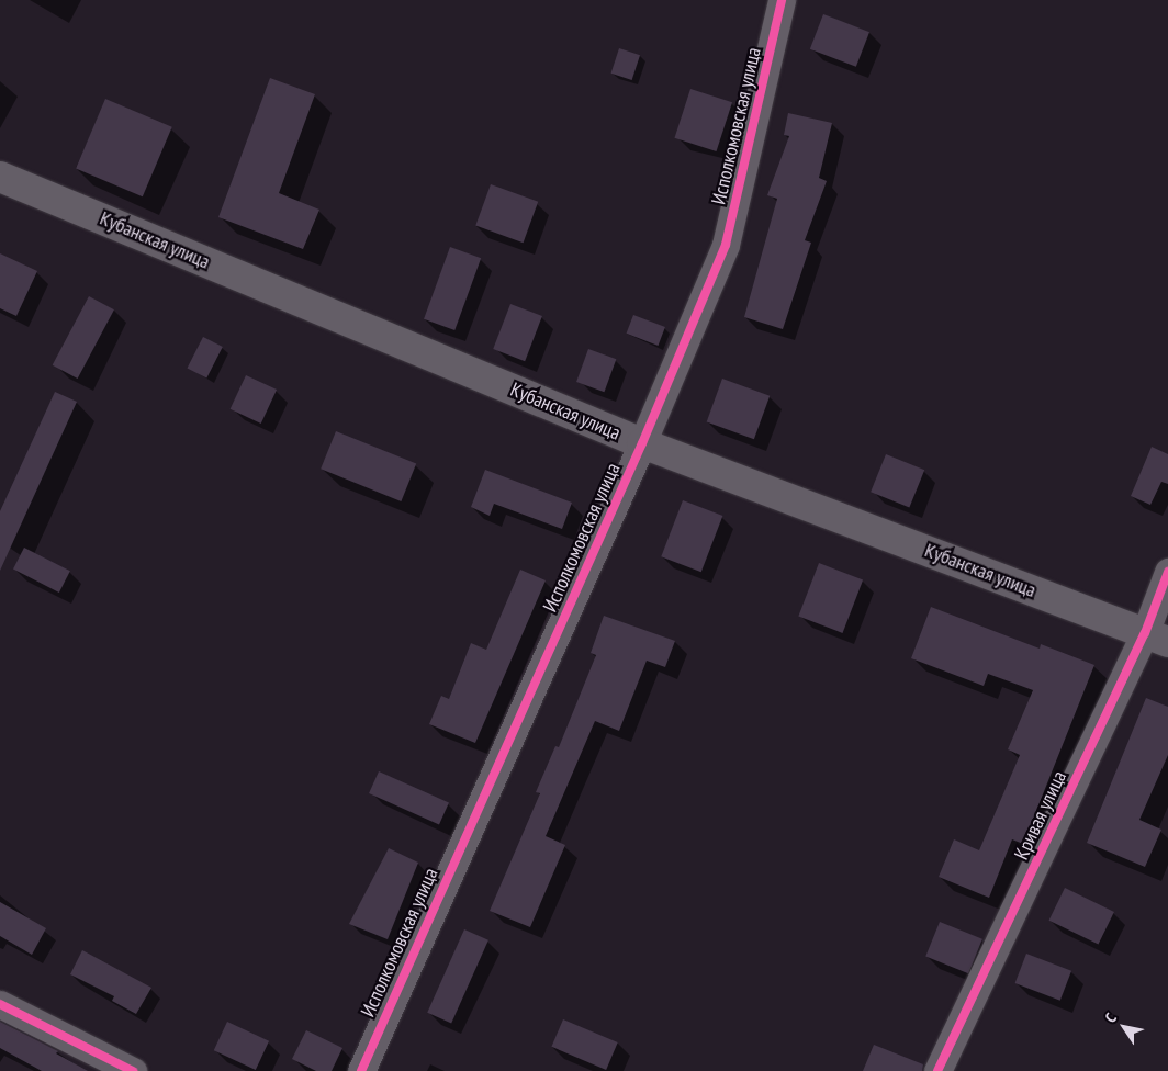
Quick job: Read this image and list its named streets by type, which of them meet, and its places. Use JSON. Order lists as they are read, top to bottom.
{
  "streets": {
    "main road": ["Кубанская улица"],
    "street": ["Исполкомовская улица", "Кривая улица"]
  },
  "crossings": [
    ["Исполкомовская улица", "Кубанская улица"],
    ["Кубанская улица", "Кривая улица"]
  ],
  "north": "top left"
}
